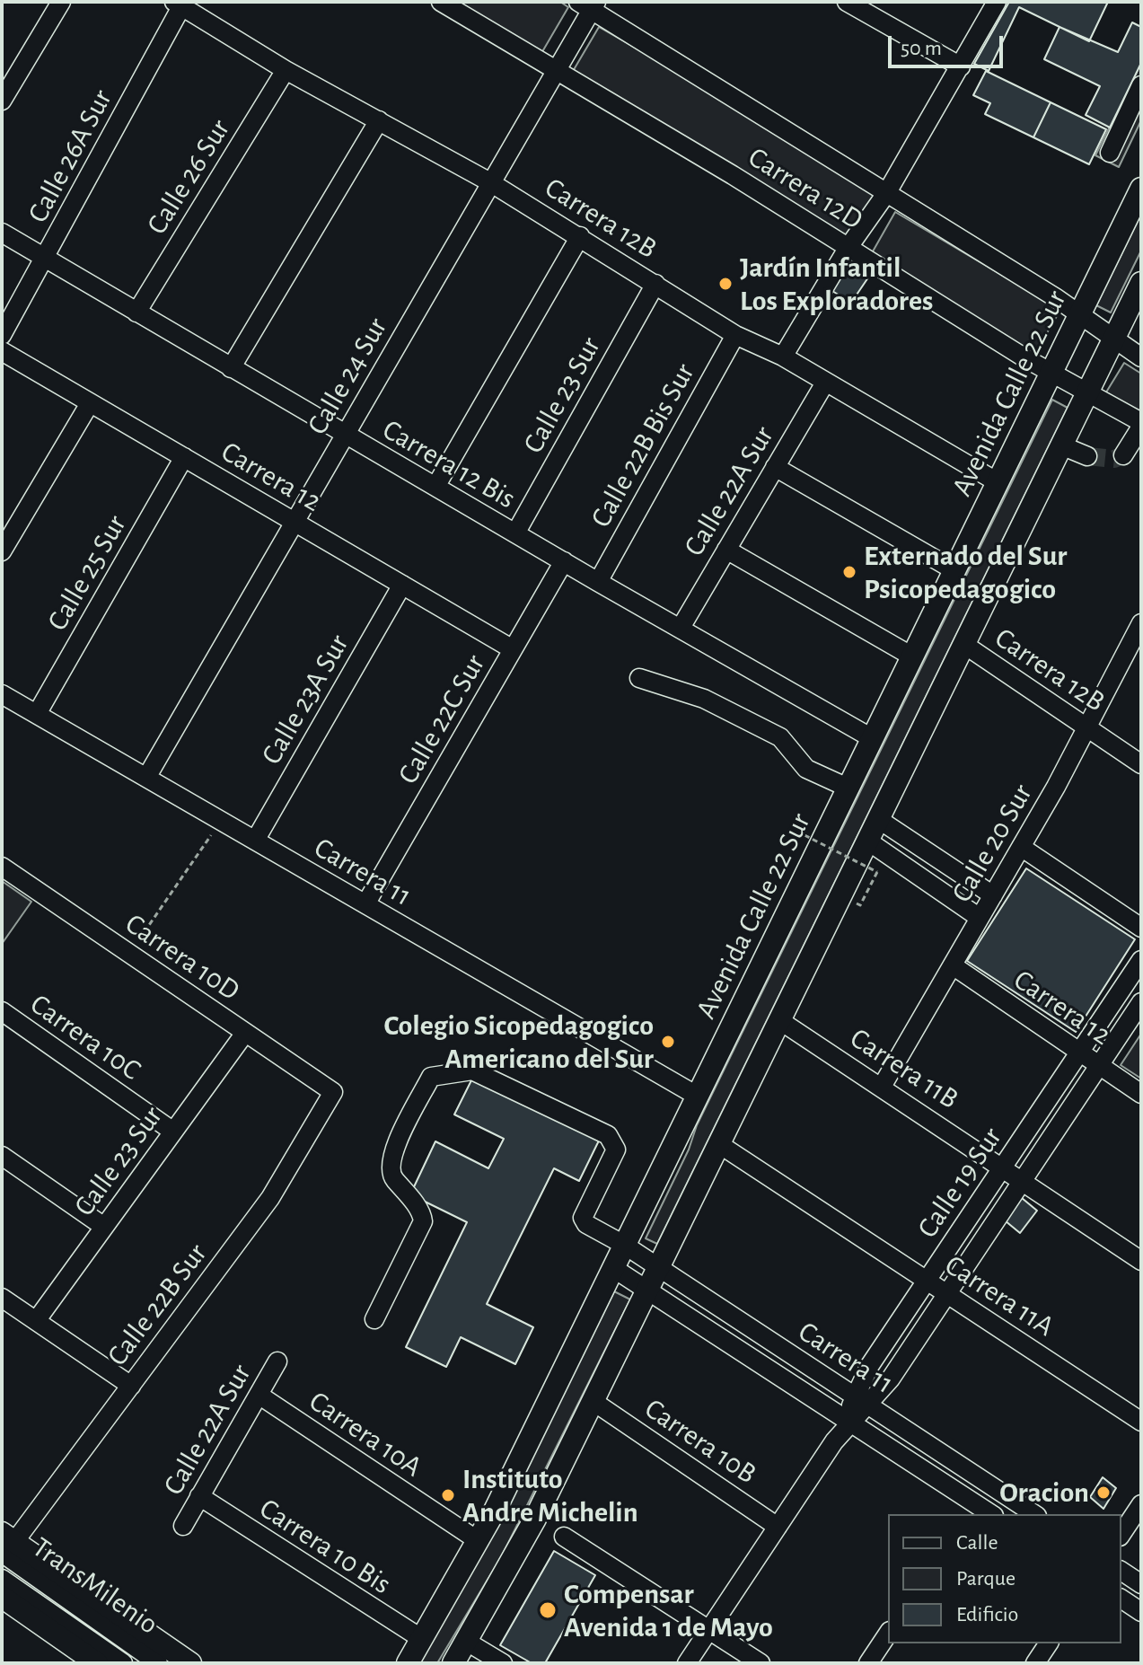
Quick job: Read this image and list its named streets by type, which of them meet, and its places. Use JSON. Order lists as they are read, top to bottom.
{
  "streets": {
    "main road": ["Avenida Calle 22 Sur"],
    "street": [
      "Calle 26A Sur",
      "Calle 26 Sur",
      "Carrera 12D",
      "Carrera 12B",
      "Calle 24 Sur",
      "Calle 23 Sur",
      "Calle 22B Bis Sur",
      "Carrera 12 Bis",
      "Carrera 12",
      "Calle 22A Sur",
      "Calle 25 Sur",
      "Calle 23A Sur",
      "Calle 22C Sur",
      "Calle 20 Sur",
      "Carrera 11",
      "Carrera 10D",
      "Carrera 10C",
      "Carrera 11B",
      "Calle 19 Sur",
      "Carrera 11A",
      "Calle 22B Sur",
      "Carrera 10A",
      "Carrera 10B",
      "Carrera 10 Bis",
      "TransMilenio"
    ]
  },
  "crossings": [
    ["Calle 26A Sur", "Carrera 12B"],
    ["Calle 26A Sur", "Carrera 12 Bis"],
    ["Calle 26 Sur", "Carrera 12B"],
    ["Calle 26 Sur", "Carrera 12 Bis"],
    ["Carrera 12D", "Calle 24 Sur"],
    ["Carrera 12D", "Avenida Calle 22 Sur"],
    ["Carrera 12B", "Calle 24 Sur"],
    ["Carrera 12B", "Avenida Calle 22 Sur"],
    ["Carrera 12B", "Calle 23 Sur"],
    ["Carrera 12B", "Calle 22B Bis Sur"],
    ["Carrera 12B", "Calle 22A Sur"],
    ["Carrera 12B", "Calle 20 Sur"],
    ["Calle 24 Sur", "Carrera 12 Bis"],
    ["Calle 24 Sur", "Carrera 12"],
    ["Calle 24 Sur", "Carrera 11"],
    ["Avenida Calle 22 Sur", "Carrera 12 Bis"],
    ["Avenida Calle 22 Sur", "Carrera 11"],
    ["Avenida Calle 22 Sur", "Carrera 10A"],
    ["Avenida Calle 22 Sur", "Carrera 10 Bis"],
    ["Calle 23 Sur", "Carrera 12 Bis"],
    ["Calle 23 Sur", "Carrera 10D"],
    ["Calle 23 Sur", "Carrera 10C"],
    ["Calle 22B Bis Sur", "Carrera 12 Bis"],
    ["Carrera 12 Bis", "Calle 22A Sur"],
    ["Carrera 12 Bis", "Calle 22C Sur"],
    ["Carrera 12", "Calle 25 Sur"],
    ["Carrera 12", "Calle 23A Sur"],
    ["Carrera 12", "Calle 22C Sur"],
    ["Carrera 12", "Calle 20 Sur"],
    ["Carrera 12", "Calle 19 Sur"],
    ["Calle 22A Sur", "Carrera 10A"],
    ["Calle 22A Sur", "Carrera 10 Bis"],
    ["Calle 25 Sur", "Carrera 11"],
    ["Calle 23A Sur", "Carrera 11"],
    ["Calle 22C Sur", "Carrera 11"],
    ["Calle 20 Sur", "Carrera 11B"],
    ["Carrera 11", "Calle 19 Sur"],
    ["Carrera 10D", "Calle 22B Sur"],
    ["Carrera 11B", "Calle 19 Sur"],
    ["Calle 19 Sur", "Carrera 11A"],
    ["Calle 19 Sur", "Carrera 10B"],
    ["Calle 22B Sur", "TransMilenio"]
  ],
  "places": [
    "Jardín Infantil Los Exploradores",
    "Externado del Sur Psicopedagogico",
    "Colegio Sicopedagogico Americano del Sur",
    "Oracion",
    "Instituto Andre Michelin",
    "Compensar Avenida 1 de Mayo"
  ],
  "legend": ["Calle", "Parque", "Edificio"],
  "scale_bar": "50 m"
}
